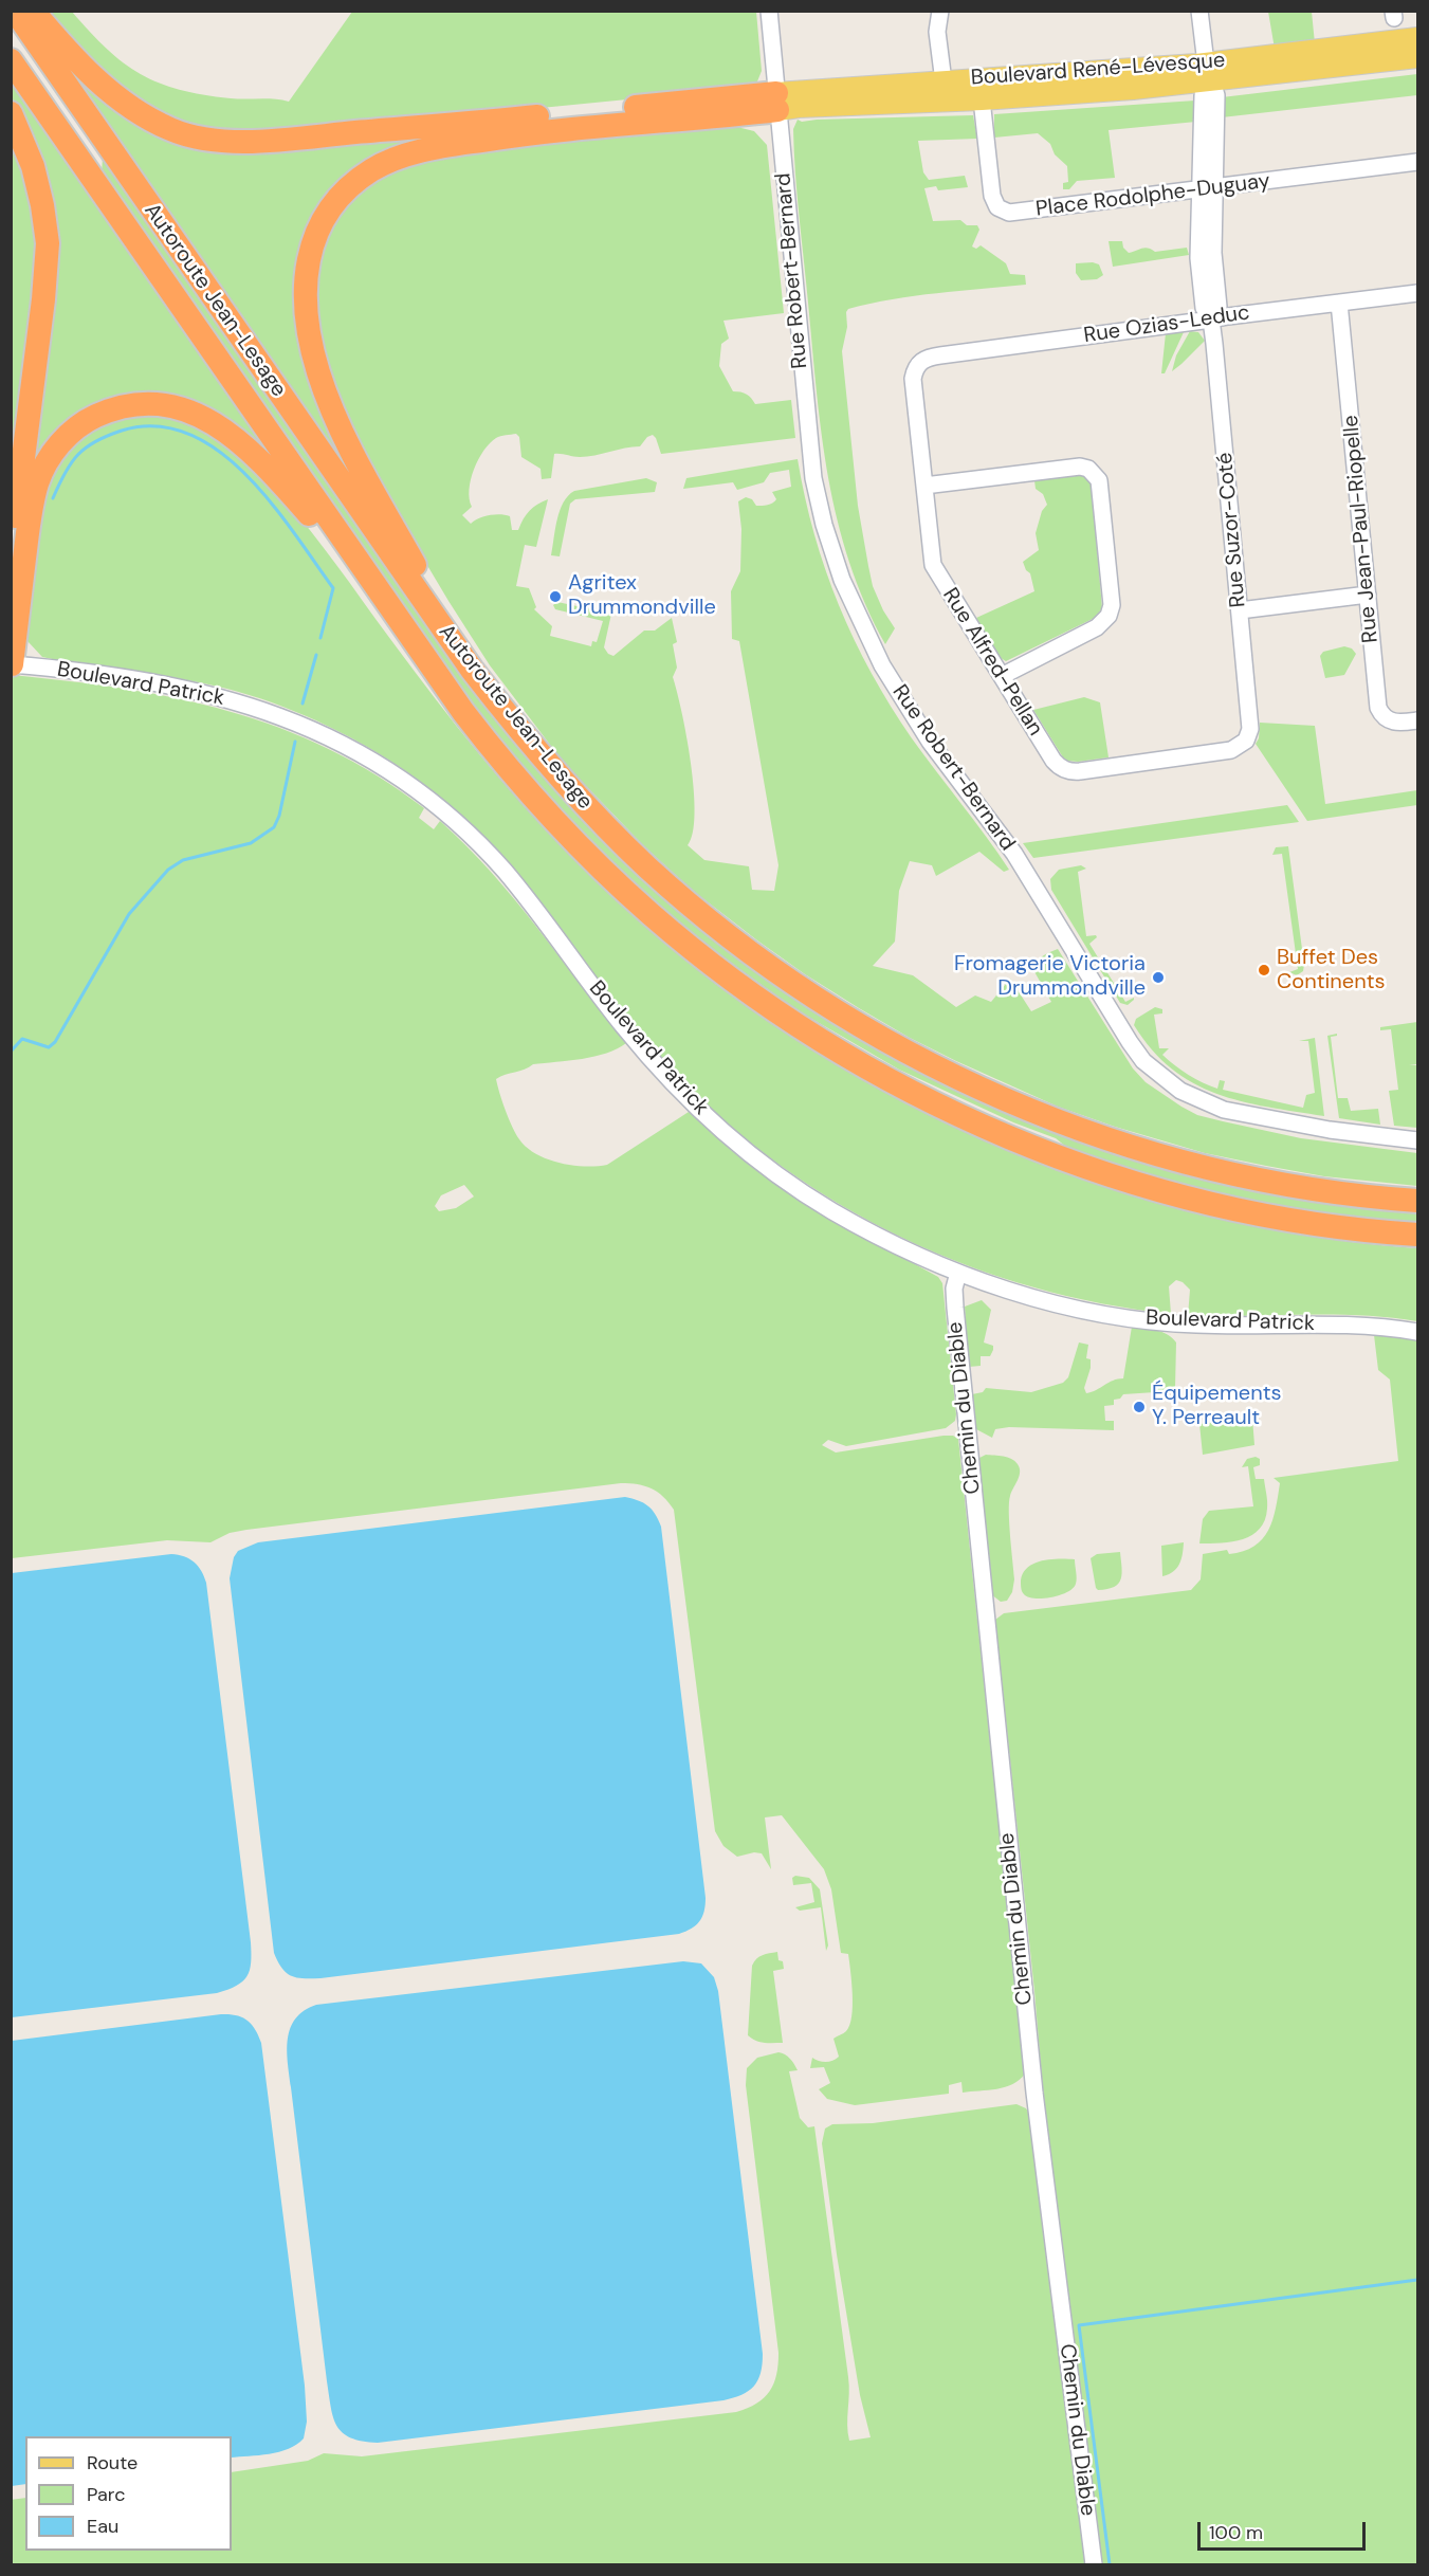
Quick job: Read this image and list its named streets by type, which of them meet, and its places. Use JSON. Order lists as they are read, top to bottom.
{
  "streets": {
    "highway": ["Autoroute Jean-Lesage"],
    "main road": ["Boulevard René-Lévesque"],
    "street": [
      "Place Rodolphe-Duguay",
      "Rue Robert-Bernard",
      "Rue Ozias-Leduc",
      "Rue Jean-Paul-Riopelle",
      "Rue Suzor-Coté",
      "Rue Alfred-Pellan",
      "Boulevard Patrick",
      "Chemin du Diable"
    ]
  },
  "crossings": [
    ["Boulevard René-Lévesque", "Place Rodolphe-Duguay"],
    ["Boulevard René-Lévesque", "Rue Robert-Bernard"],
    ["Boulevard René-Lévesque", "Rue Suzor-Coté"],
    ["Place Rodolphe-Duguay", "Rue Suzor-Coté"],
    ["Rue Ozias-Leduc", "Rue Jean-Paul-Riopelle"],
    ["Rue Ozias-Leduc", "Rue Suzor-Coté"],
    ["Rue Ozias-Leduc", "Rue Alfred-Pellan"],
    ["Rue Suzor-Coté", "Rue Alfred-Pellan"],
    ["Boulevard Patrick", "Chemin du Diable"]
  ],
  "places": [
    "Agritex Drummondville",
    "Buffet Des Continents",
    "Fromagerie Victoria Drummondville",
    "Équipements Y. Perreault"
  ],
  "legend": ["Route", "Parc", "Eau"],
  "scale_bar": "100 m"
}
